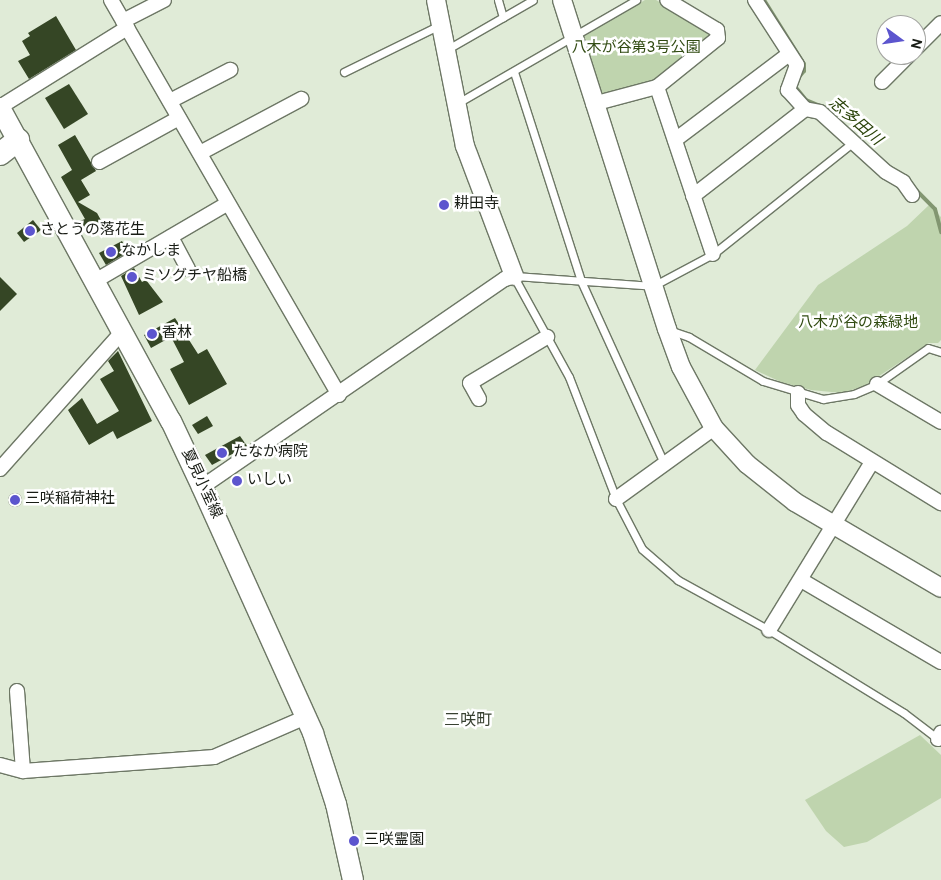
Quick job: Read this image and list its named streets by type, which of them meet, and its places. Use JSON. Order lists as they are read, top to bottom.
{
  "streets": {
    "main road": ["夏見小室線"]
  },
  "districts": ["三咲町"],
  "water": ["志多田川"],
  "parks": ["八木が谷第3号公園", "八木が谷の森緑地"],
  "places": [
    "耕田寺",
    "さとうの落花生",
    "なかしま",
    "ミソグチヤ船橋",
    "香林",
    "たなか病院",
    "いしい",
    "三咲稲荷神社",
    "三咲霊園"
  ],
  "north": "right"
}
